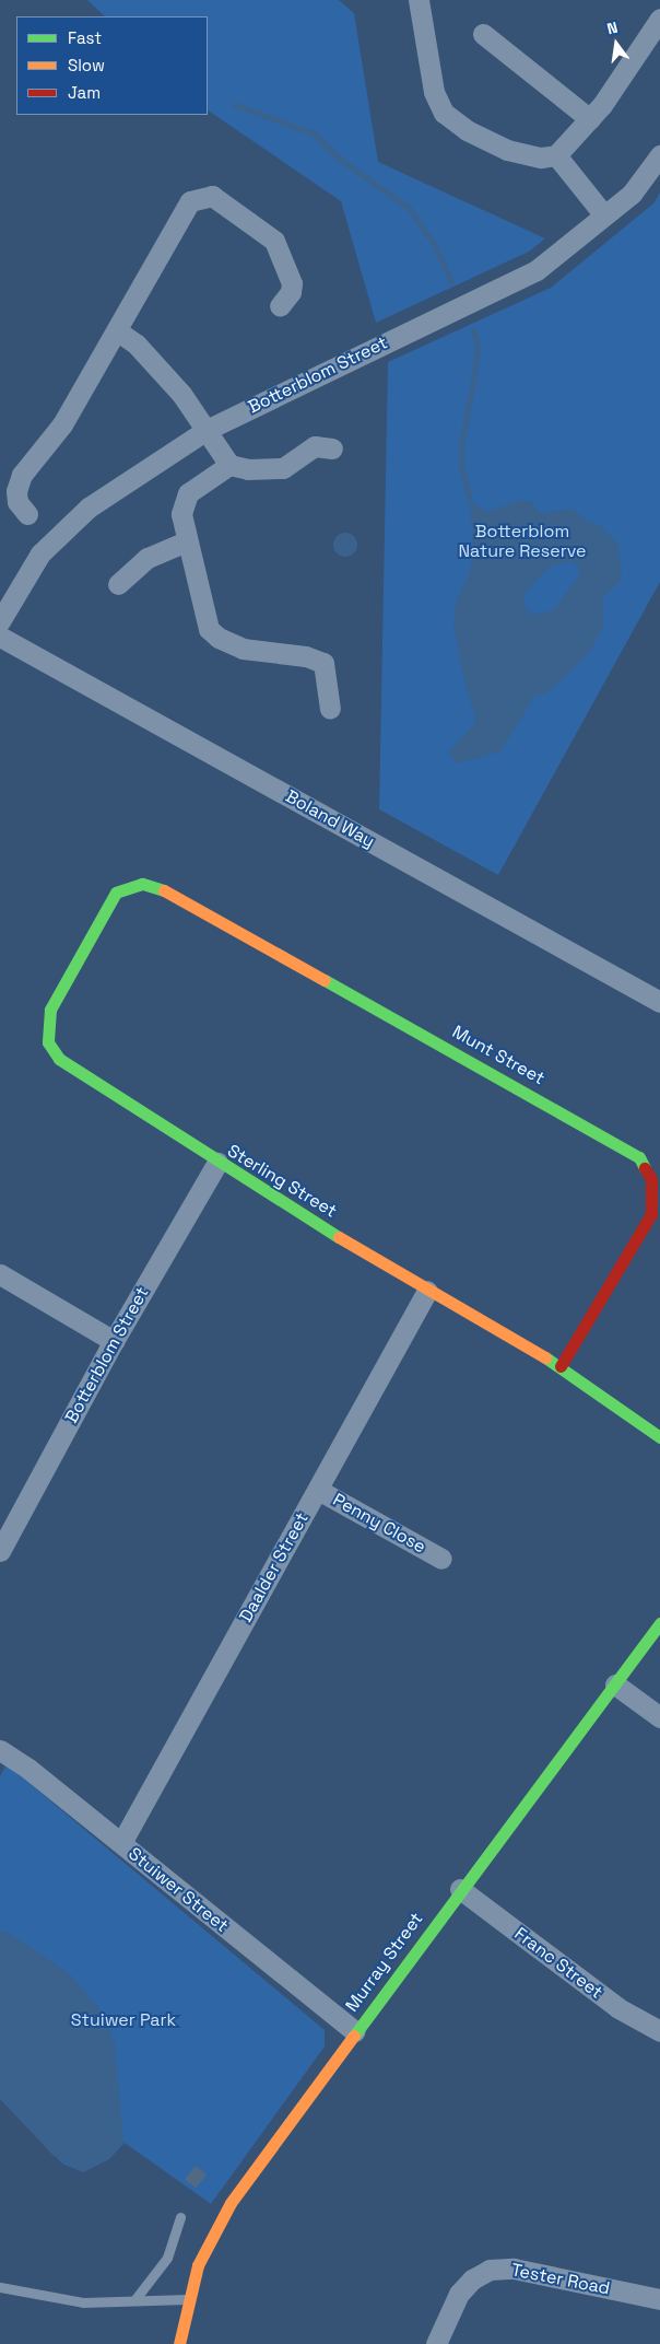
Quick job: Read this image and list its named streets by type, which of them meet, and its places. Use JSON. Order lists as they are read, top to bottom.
{
  "streets": {
    "street": [
      "Botterblom Street",
      "Boland Way",
      "Munt Street",
      "Sterling Street",
      "Penny Close",
      "Daalder Street",
      "Stuiwer Street",
      "Murray Street",
      "Franc Street",
      "Tester Road"
    ]
  },
  "crossings": [
    ["Botterblom Street", "Sterling Street"],
    ["Munt Street", "Sterling Street"],
    ["Sterling Street", "Daalder Street"],
    ["Penny Close", "Daalder Street"],
    ["Daalder Street", "Stuiwer Street"],
    ["Stuiwer Street", "Murray Street"],
    ["Murray Street", "Franc Street"]
  ],
  "parks": ["Botterblom Nature Reserve", "Stuiwer Park"],
  "legend": ["Fast", "Slow", "Jam"],
  "north": "top"
}
